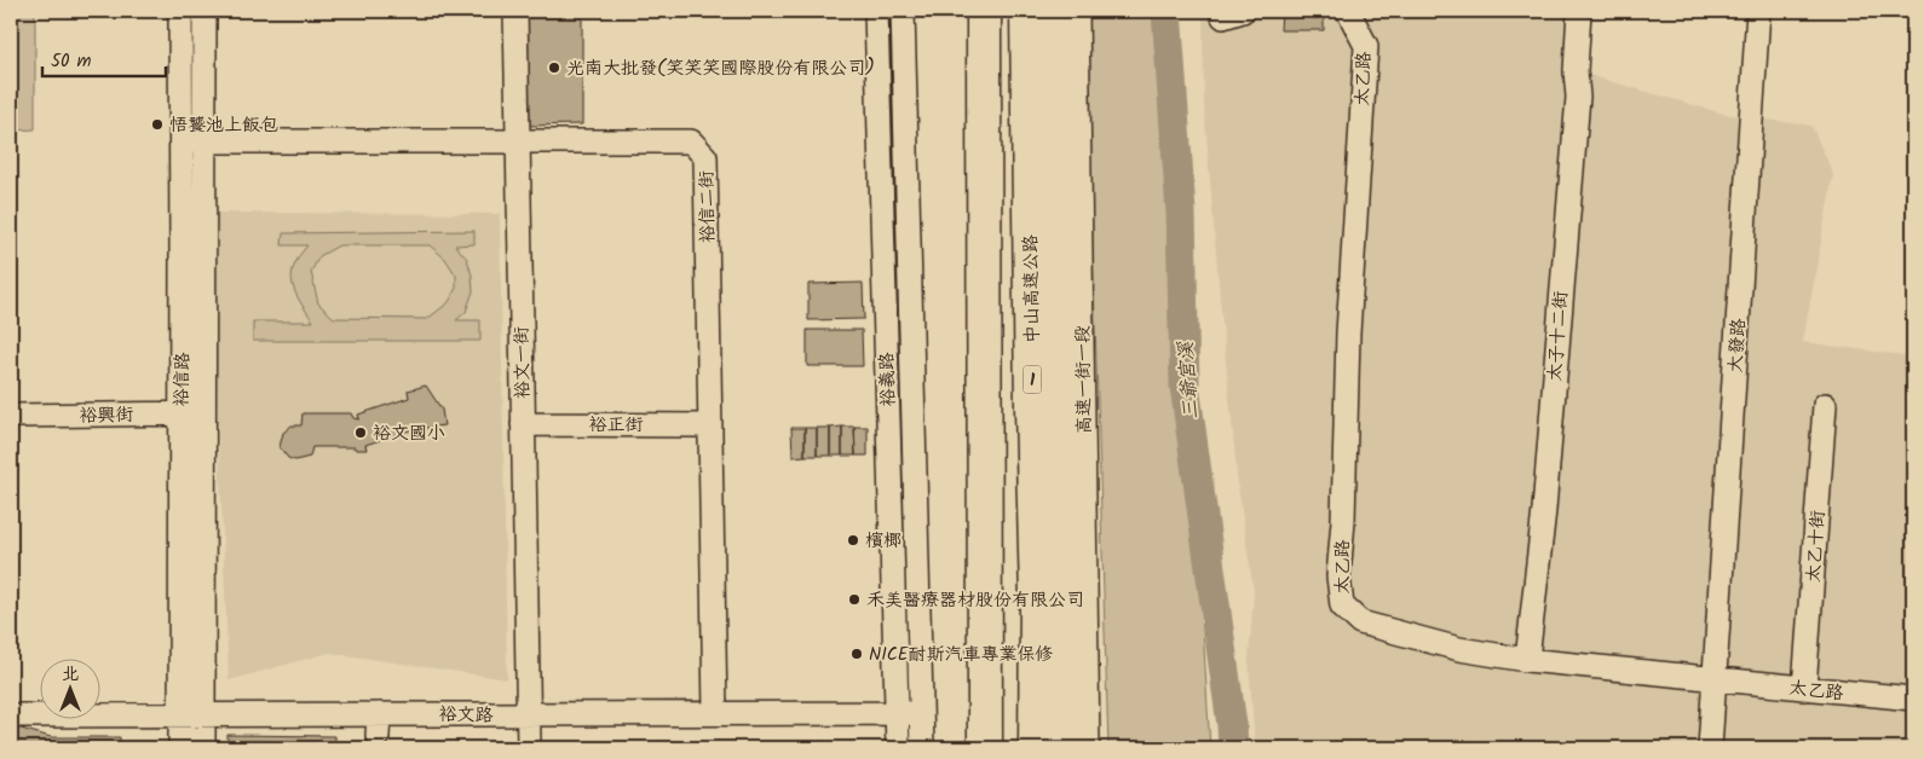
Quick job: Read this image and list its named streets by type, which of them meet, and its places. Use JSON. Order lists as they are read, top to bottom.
{
  "streets": {
    "highway": ["中山高速公路", "1"],
    "street": [
      "太乙路",
      "裕信二街",
      "太子十二街",
      "大發路",
      "裕文一街",
      "裕信路",
      "裕義路",
      "高速一街一段",
      "裕興街",
      "裕正街",
      "太乙十街",
      "裕文路"
    ]
  },
  "crossings": [
    ["太乙路", "太子十二街"],
    ["太乙路", "大發路"],
    ["太乙路", "太乙十街"],
    ["裕信二街", "裕文一街"],
    ["裕信二街", "裕信路"],
    ["裕信二街", "裕正街"],
    ["裕信二街", "裕文路"],
    ["裕文一街", "裕正街"],
    ["裕文一街", "裕文路"],
    ["裕信路", "裕興街"],
    ["裕信路", "裕文路"],
    ["裕義路", "裕文路"]
  ],
  "water": ["三爺宮溪"],
  "places": [
    "光南大批發(笑笑笑國際股份有限公司)",
    "悟饕池上飯包",
    "裕文國小",
    "檳榔",
    "禾美醫療器材股份有限公司",
    "NICE耐斯汽車專業保修"
  ],
  "scale_bar": "50 m",
  "north": "top"
}
